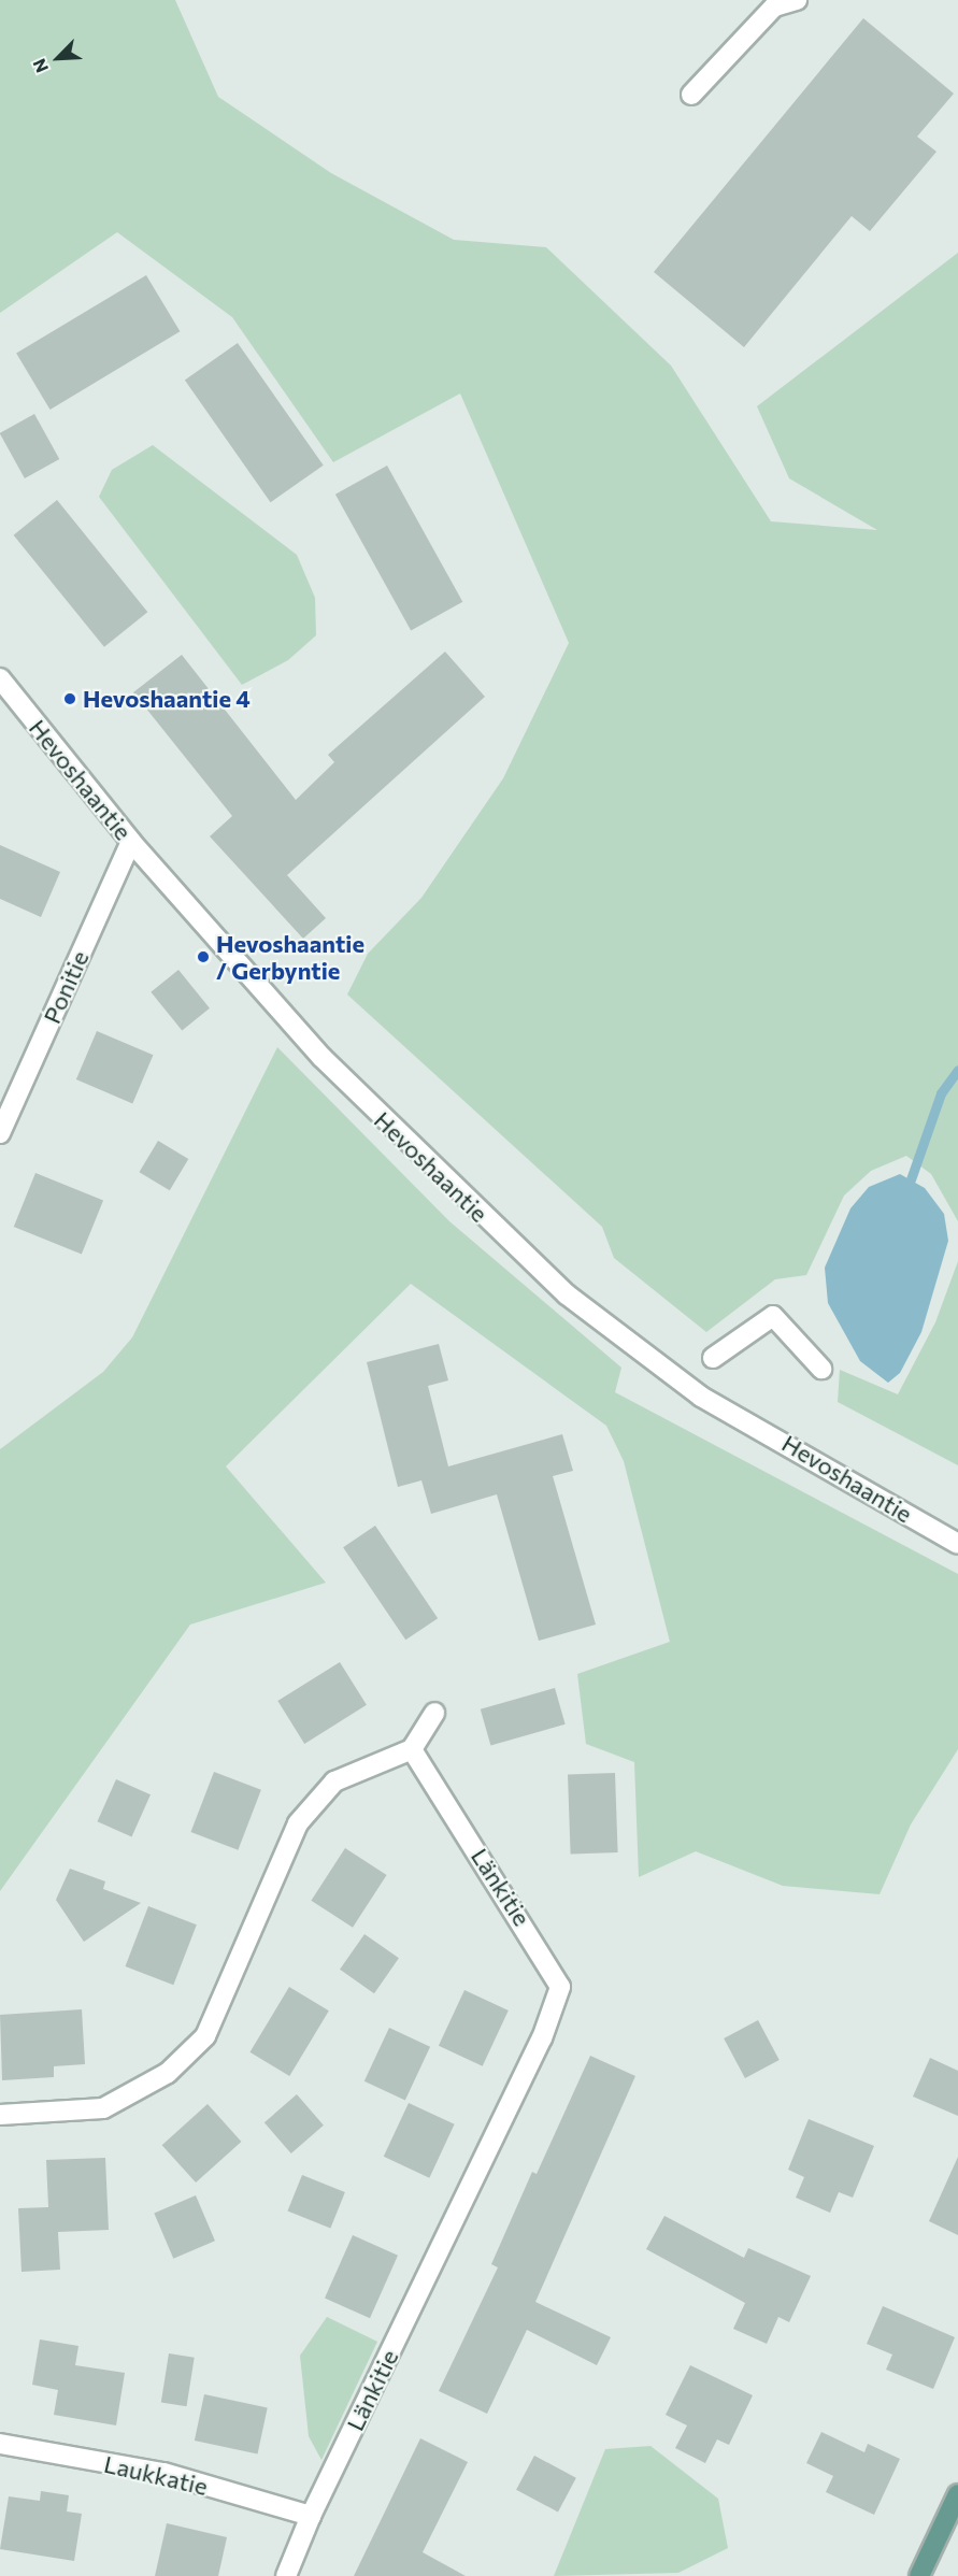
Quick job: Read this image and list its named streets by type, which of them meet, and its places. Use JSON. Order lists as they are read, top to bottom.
{
  "streets": {
    "street": [
      "Hevoshaantie",
      "Ponitie",
      "Länkitie",
      "Laukkatie"
    ]
  },
  "crossings": [
    ["Hevoshaantie", "Ponitie"],
    ["Länkitie", "Laukkatie"]
  ],
  "places": ["Hevoshaantie 4", "Hevoshaantie / Gerbyntie"],
  "north": "bottom left"
}
